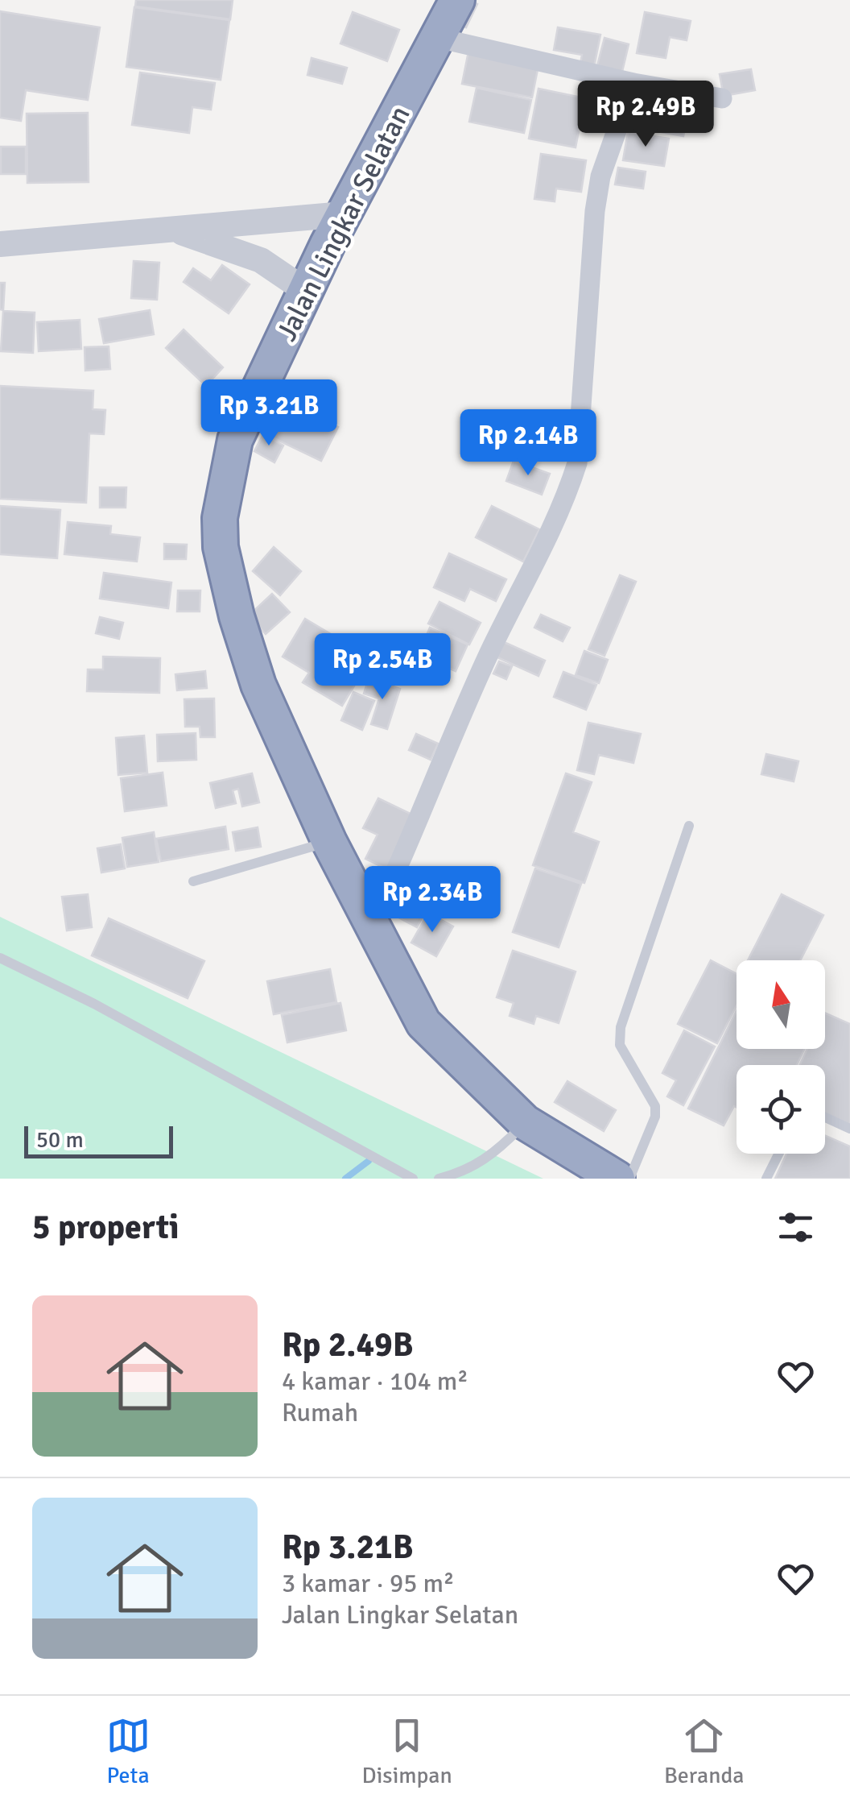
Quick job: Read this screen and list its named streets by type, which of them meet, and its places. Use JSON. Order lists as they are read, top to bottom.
{
  "streets": {
    "highway": ["Jalan Lingkar Selatan"]
  },
  "scale_bar": "50 m",
  "north": "top",
  "page": {
    "price": [
      "Rp 2.49B",
      "Rp 3.21B",
      "Rp 2.14B",
      "Rp 2.54B",
      "Rp 2.34B"
    ],
    "scale": "50 m",
    "heading": "5 properti",
    "list": [
      {
        "name": "Rp 2.49B",
        "note": "4 kamar · 104 m² · Rumah"
      },
      {
        "name": "Rp 3.21B",
        "note": "3 kamar · 95 m² · Jalan Lingkar Selatan"
      }
    ],
    "tabs": ["Peta", "Disimpan", "Beranda"]
  }
}
